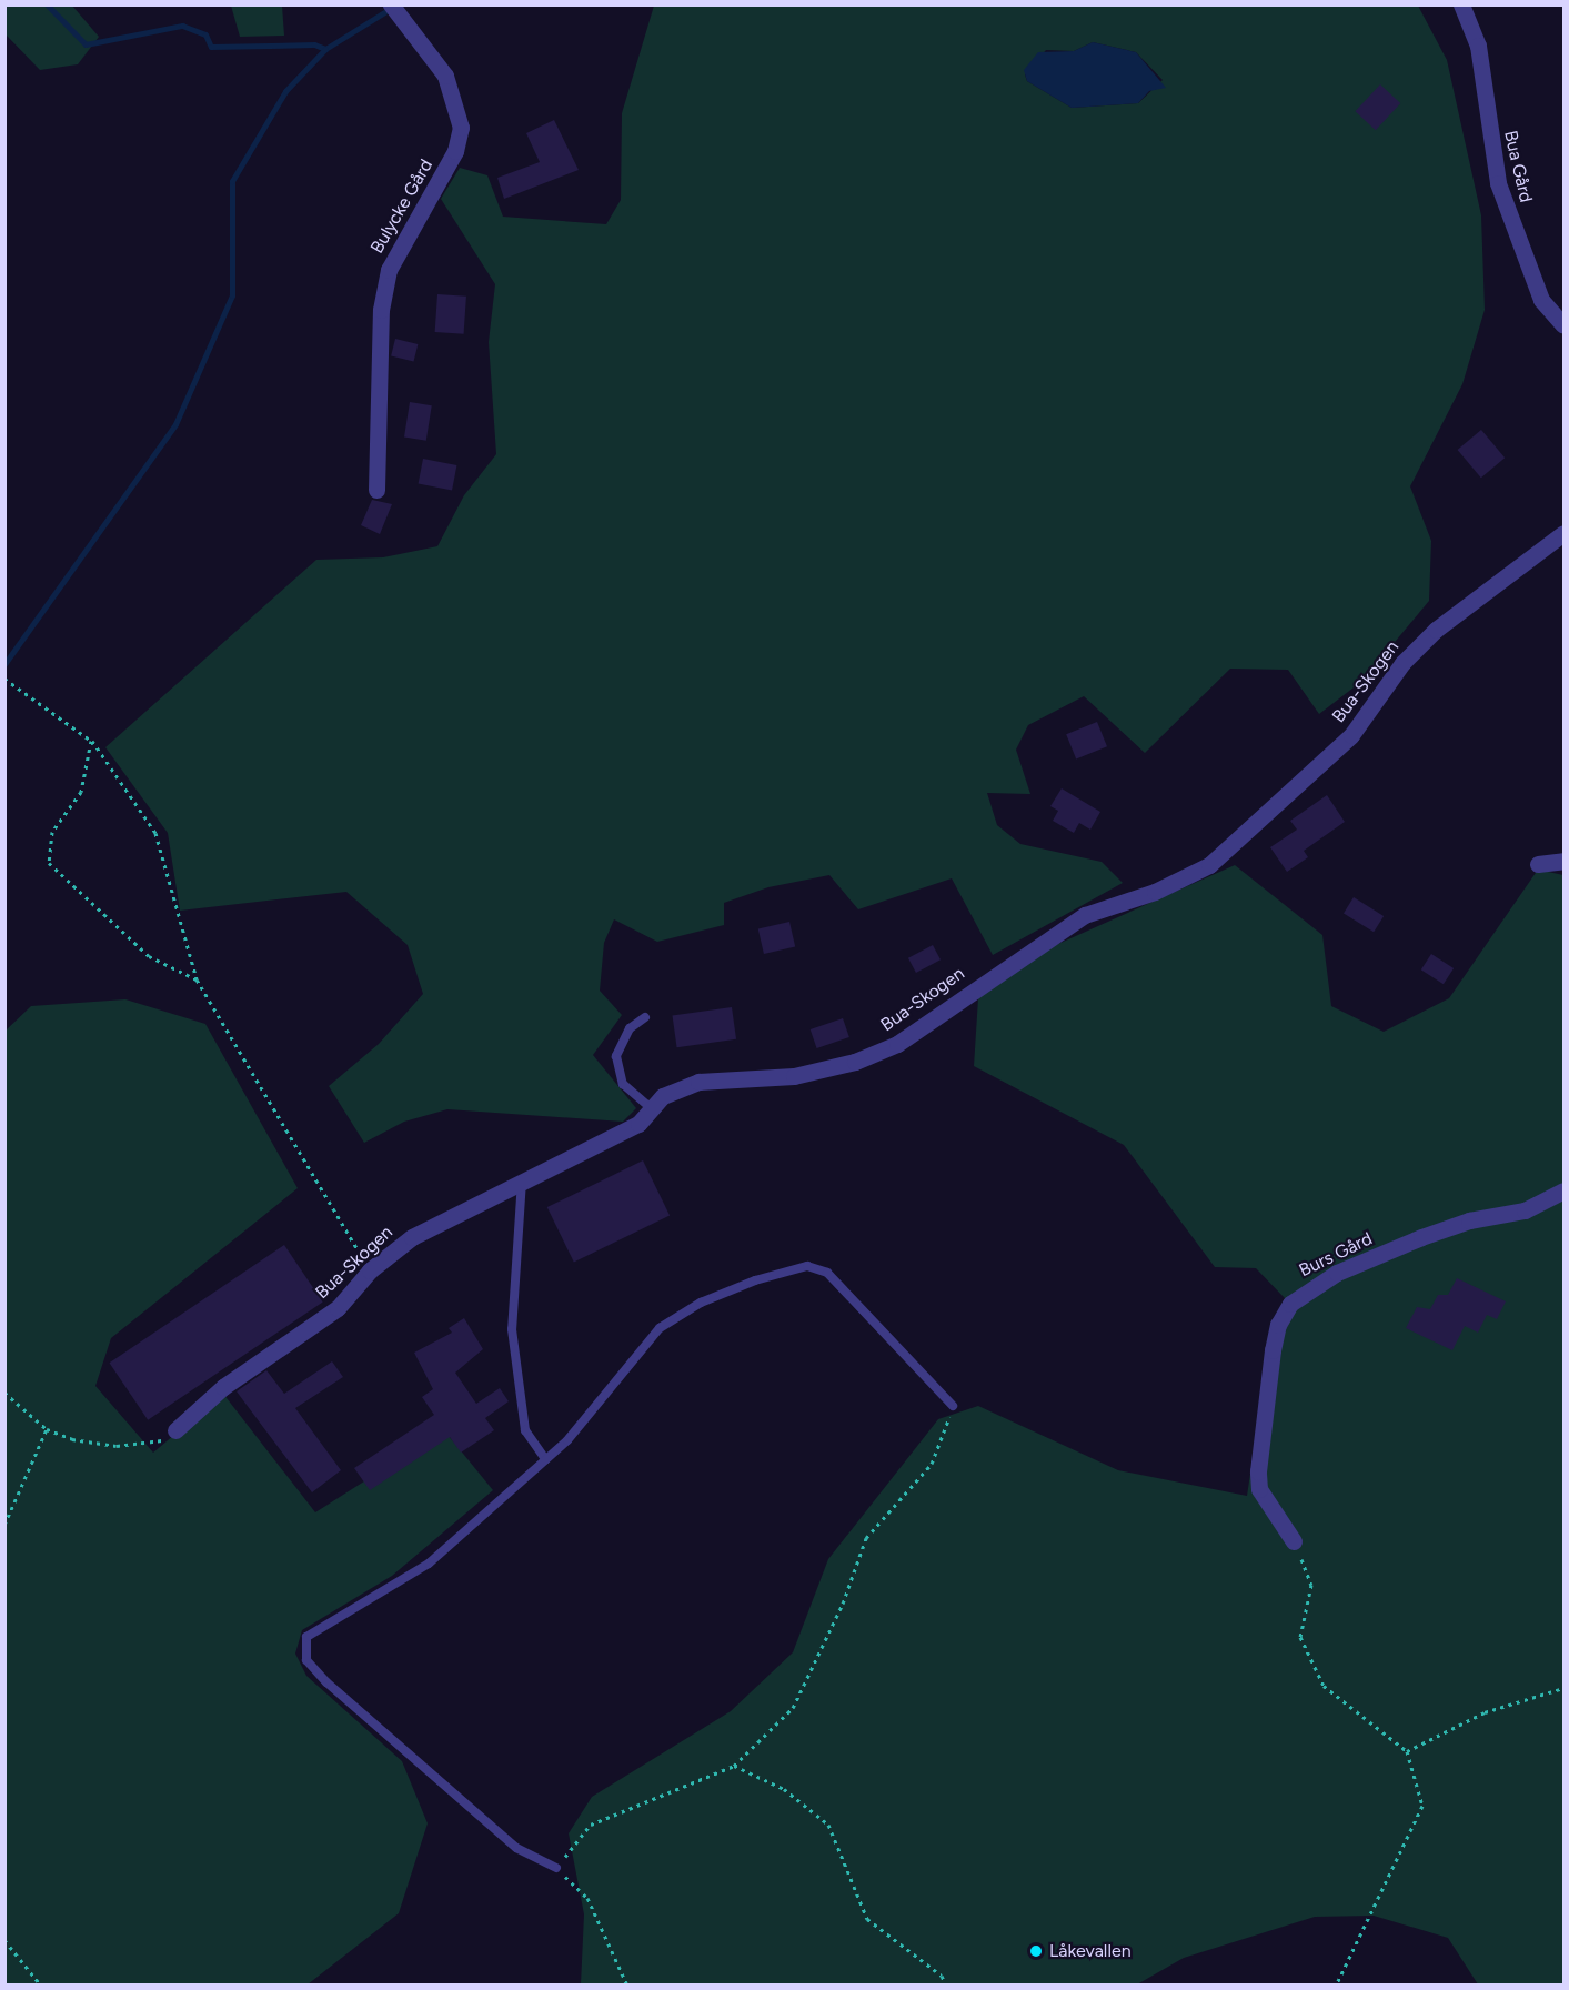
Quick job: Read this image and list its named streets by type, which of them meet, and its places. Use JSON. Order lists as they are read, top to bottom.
{
  "streets": {
    "street": [
      "Bua Gård",
      "Bulycke Gård",
      "Bua-Skogen",
      "Burs Gård"
    ]
  },
  "places": ["Låkevallen"]
}
